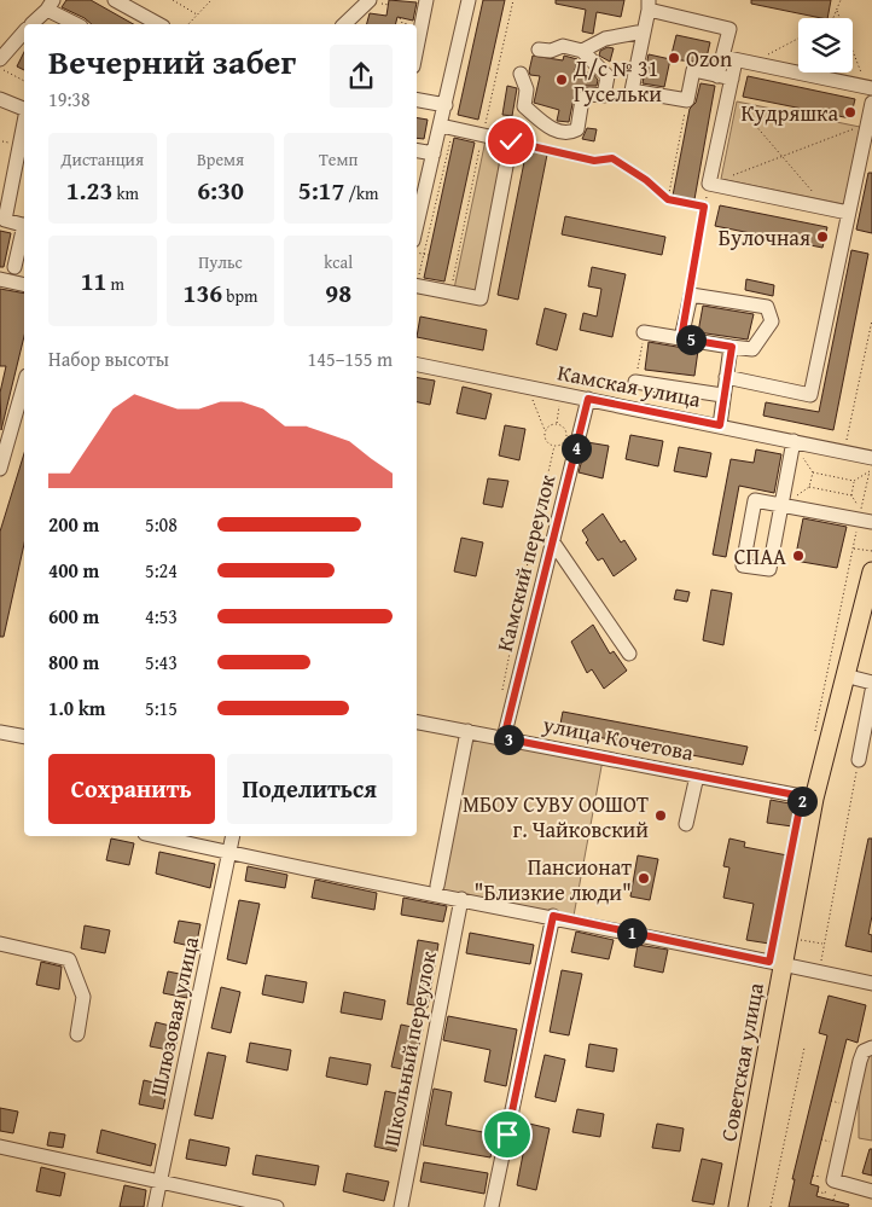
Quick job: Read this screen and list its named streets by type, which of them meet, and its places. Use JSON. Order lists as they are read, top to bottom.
{
  "streets": {
    "main road": ["Советская улица"],
    "street": [
      "Камская улица",
      "Камский переулок",
      "улица Кочетова",
      "Шлюзовая улица",
      "Школьный переулок"
    ]
  },
  "crossings": [
    ["Камская улица", "Камский переулок"],
    ["Камский переулок", "улица Кочетова"],
    ["улица Кочетова", "Советская улица"]
  ],
  "places": [
    "Ozon",
    "Д/с № 31 Гусельки",
    "Кудряшка",
    "Булочная",
    "СПАА",
    "МБОУ СУВУ ООШОТ г. Чайковский",
    "Пансионат \"Близкие люди\""
  ],
  "page": {
    "heading": ["Вечерний забег", "19:38"],
    "stats": [
      ["Дистанция", "1.23 km"],
      ["Время", "6:30"],
      ["Темп", "5:17 /km"],
      ["11 m"],
      ["Пульс", "136 bpm"],
      ["kcal", "98"]
    ],
    "pins": [
      "5",
      "4",
      "3",
      "2",
      "1"
    ],
    "chart": ["Набор высоты", "145–155 m"],
    "list": [
      {
        "name": "200 m",
        "note": "5:08"
      },
      {
        "name": "400 m",
        "note": "5:24"
      },
      {
        "name": "600 m",
        "note": "4:53"
      },
      {
        "name": "800 m",
        "note": "5:43"
      },
      {
        "name": "1.0 km",
        "note": "5:15"
      }
    ],
    "buttons": ["Сохранить", "Поделиться"]
  }
}
